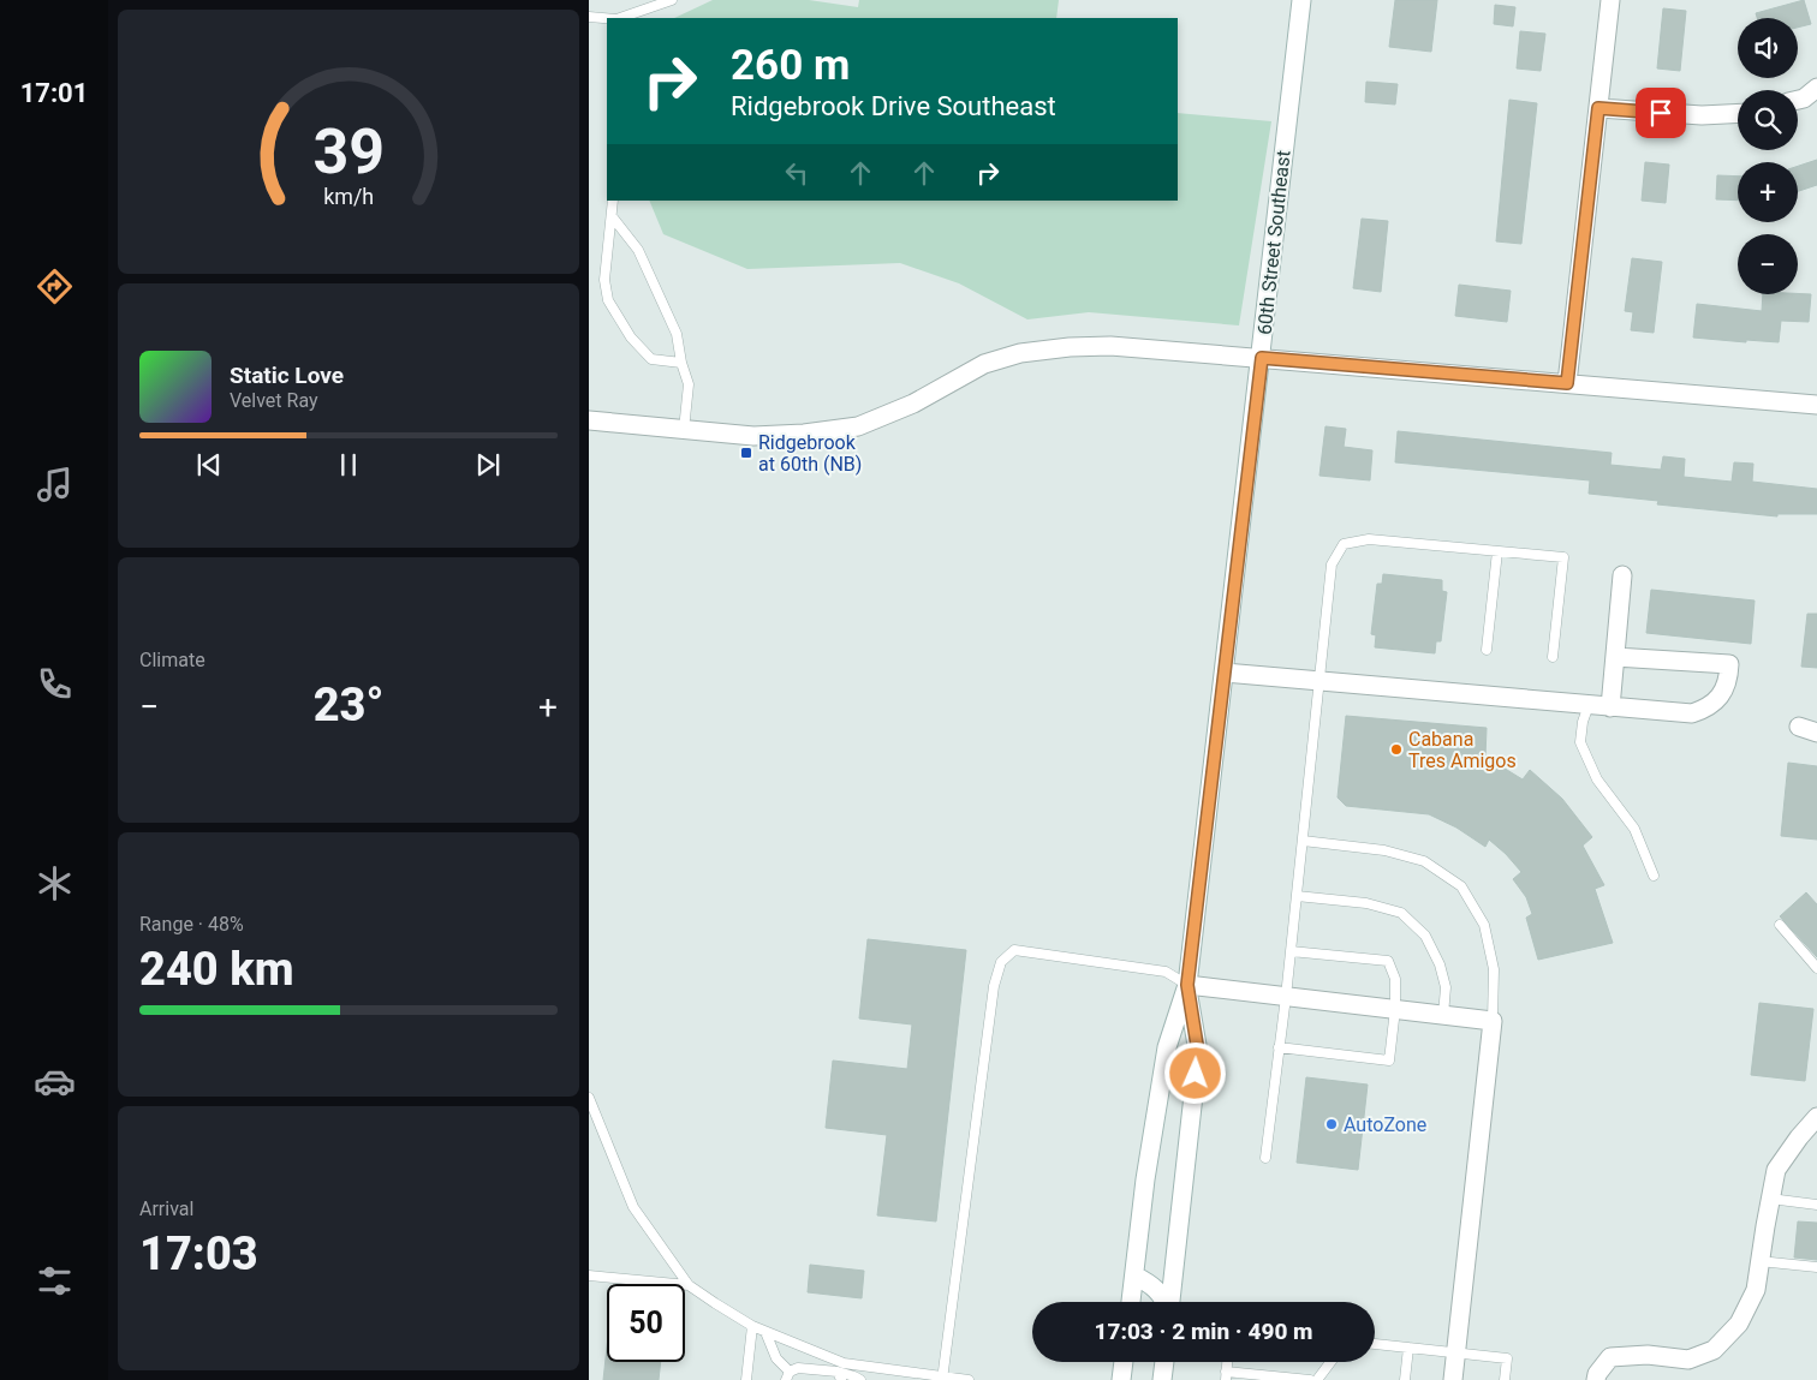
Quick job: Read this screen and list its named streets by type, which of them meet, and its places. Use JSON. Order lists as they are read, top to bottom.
{
  "streets": {
    "street": ["60th Street Southeast"]
  },
  "places": {
    "transit": ["Ridgebrook at 60th (NB)"],
    "other": ["Cabana Tres Amigos", "AutoZone"]
  },
  "page": {
    "tabs": "17:01",
    "map_buttons": ["+", "−"],
    "turn": ["260 m", "Ridgebrook Drive Southeast"],
    "song": ["Static Love", "Velvet Ray"],
    "tile": [
      "Climate",
      ["Range · 48%", "240 km"],
      ["Arrival", "17:03"]
    ],
    "heat": ["−", "23°", "+"],
    "limit": "50",
    "trip": "17:03 · 2 min · 490 m",
    "gauge": ["39", "km/h"]
  }
}
